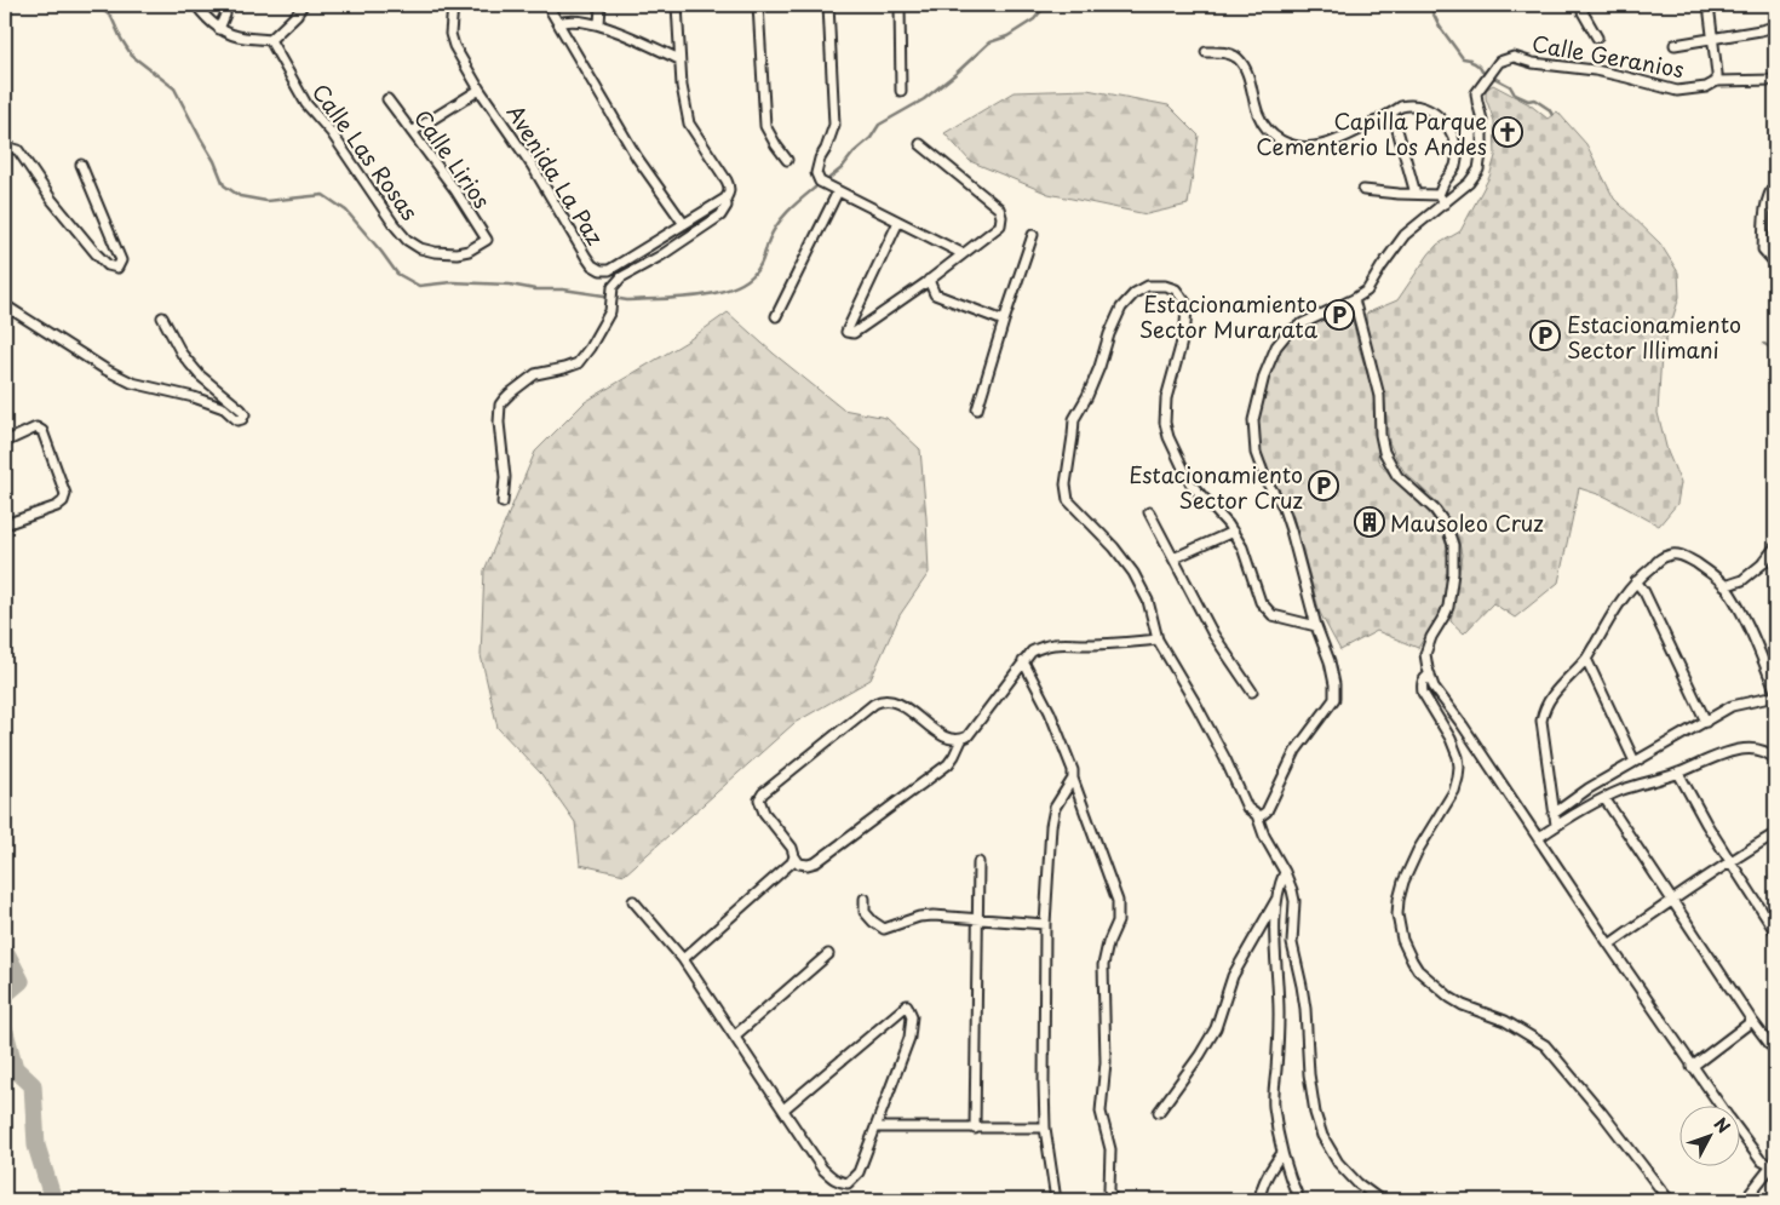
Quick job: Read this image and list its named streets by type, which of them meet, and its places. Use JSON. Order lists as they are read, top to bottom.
{
  "streets": {
    "street": [
      "Calle Geranios",
      "Calle Las Rosas",
      "Calle Lirios",
      "Avenida La Paz"
    ]
  },
  "crossings": [
    ["Calle Las Rosas", "Calle Lirios"]
  ],
  "places": {
    "church": ["Capilla Parque Cementerio Los Andes"],
    "parking": ["Estacionamiento Sector Murarata", "Estacionamiento Sector Illimani", "Estacionamiento Sector Cruz"],
    "building": ["Mausoleo Cruz"]
  },
  "north": "top right"
}
